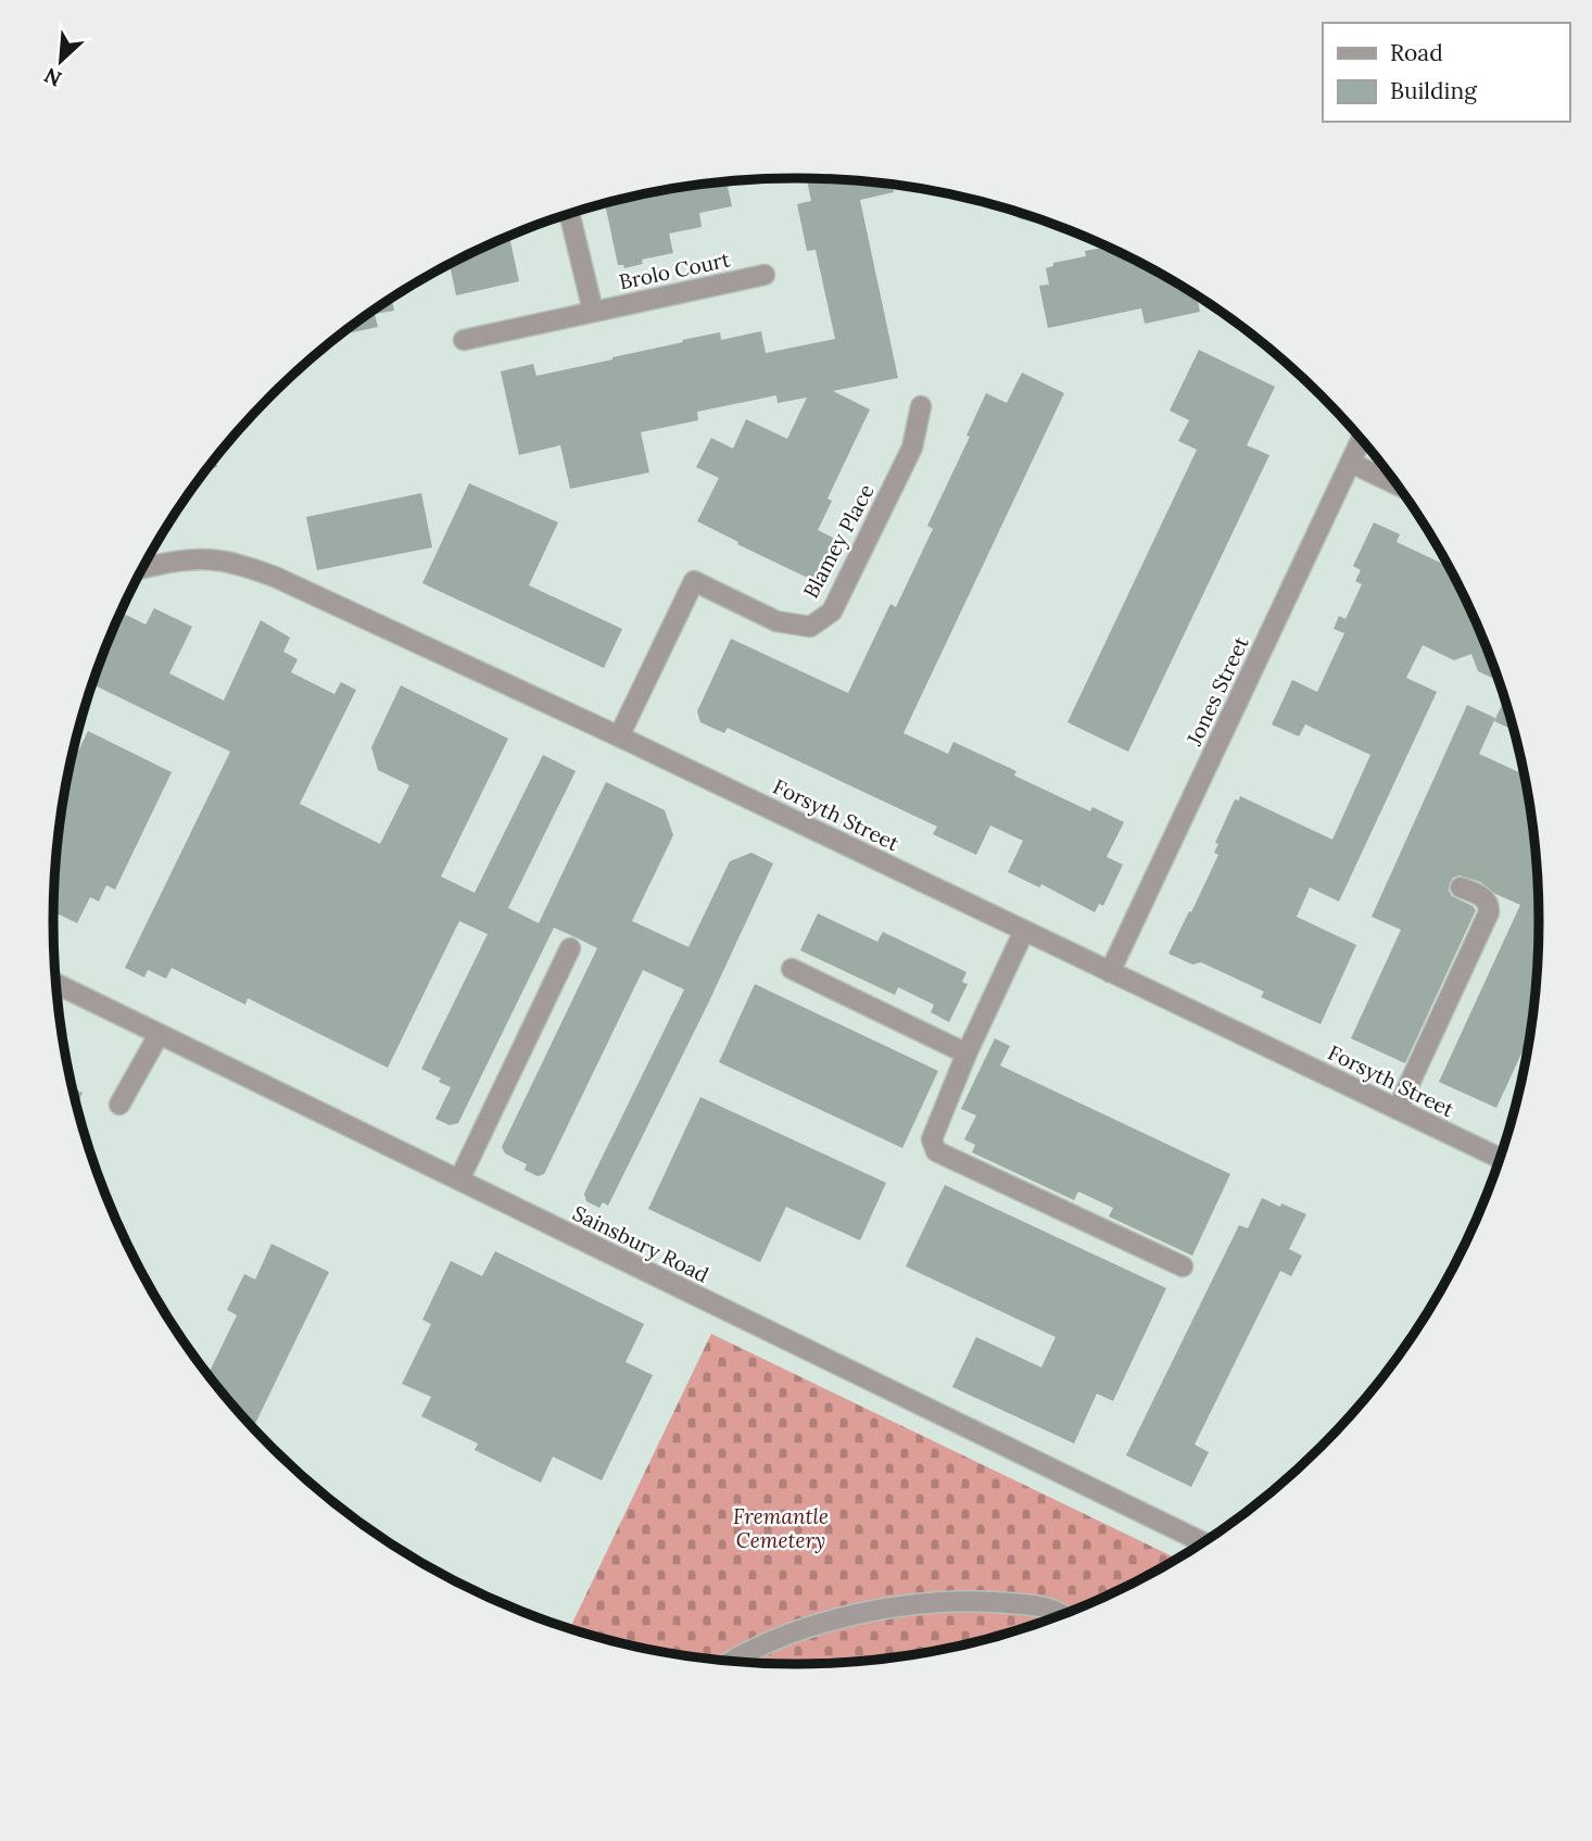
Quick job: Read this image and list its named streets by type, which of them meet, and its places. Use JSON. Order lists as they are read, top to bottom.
{
  "streets": {
    "street": [
      "Brolo Court",
      "Blamey Place",
      "Jones Street",
      "Forsyth Street",
      "Sainsbury Road"
    ]
  },
  "crossings": [
    ["Blamey Place", "Forsyth Street"],
    ["Jones Street", "Forsyth Street"]
  ],
  "parks": ["Fremantle Cemetery"],
  "legend": ["Road", "Building"],
  "north": "bottom left"
}
